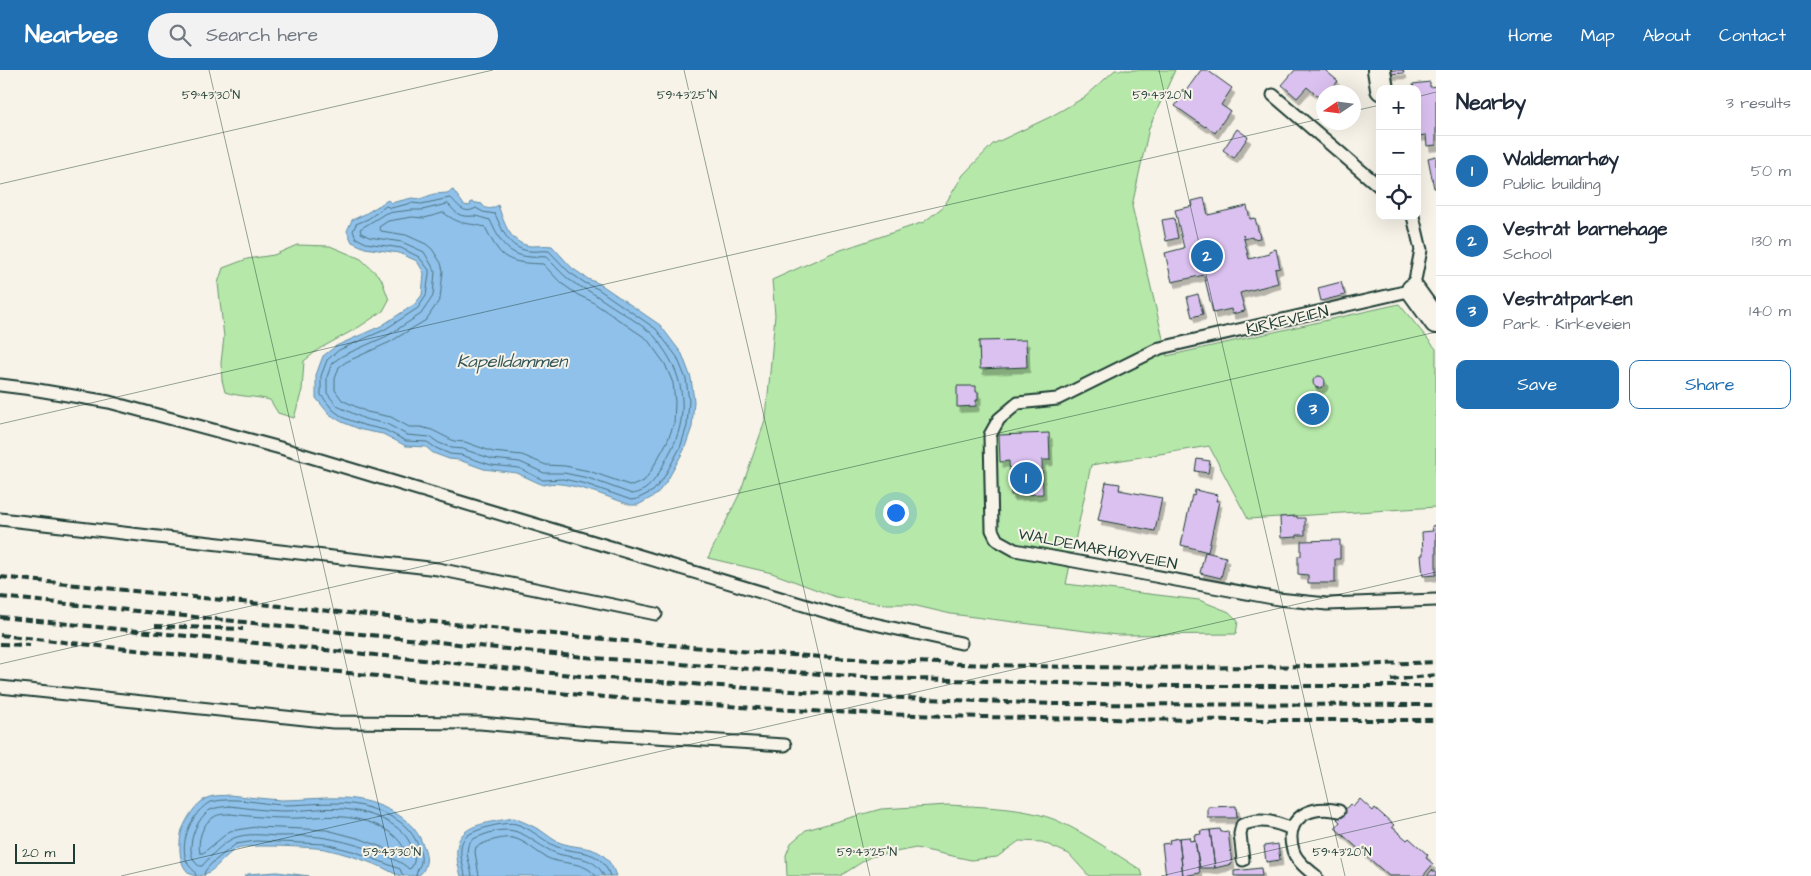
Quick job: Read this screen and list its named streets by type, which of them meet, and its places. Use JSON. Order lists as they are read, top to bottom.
{
  "streets": {
    "lane": ["KIRKEVEIEN", "WALDEMARHØYVEIEN"]
  },
  "crossings": [
    ["KIRKEVEIEN", "WALDEMARHØYVEIEN"]
  ],
  "water": ["Kapelldammen"],
  "scale_bar": "20 m",
  "north": "left",
  "page": {
    "header": "Nearbee",
    "search": "Search here",
    "nav": [
      "Home",
      "Map",
      "About",
      "Contact"
    ],
    "heading": ["Nearby", "3 results"],
    "map_buttons": ["+", "−"],
    "list": [
      {
        "mark": "1",
        "name": "Waldemarhøy",
        "note": "Public building",
        "value": "50 m"
      },
      {
        "mark": "2",
        "name": "Vestråt barnehage",
        "note": "School",
        "value": "130 m"
      },
      {
        "mark": "3",
        "name": "Vestråtparken",
        "note": "Park · Kirkeveien",
        "value": "140 m"
      }
    ],
    "pins": ["2", "3", "1"],
    "buttons": ["Save", "Share"],
    "scale": "20 m"
  },
  "coordinates": ["59°43'30\"N", "59°43'25\"N", "59°43'20\"N"]
}
